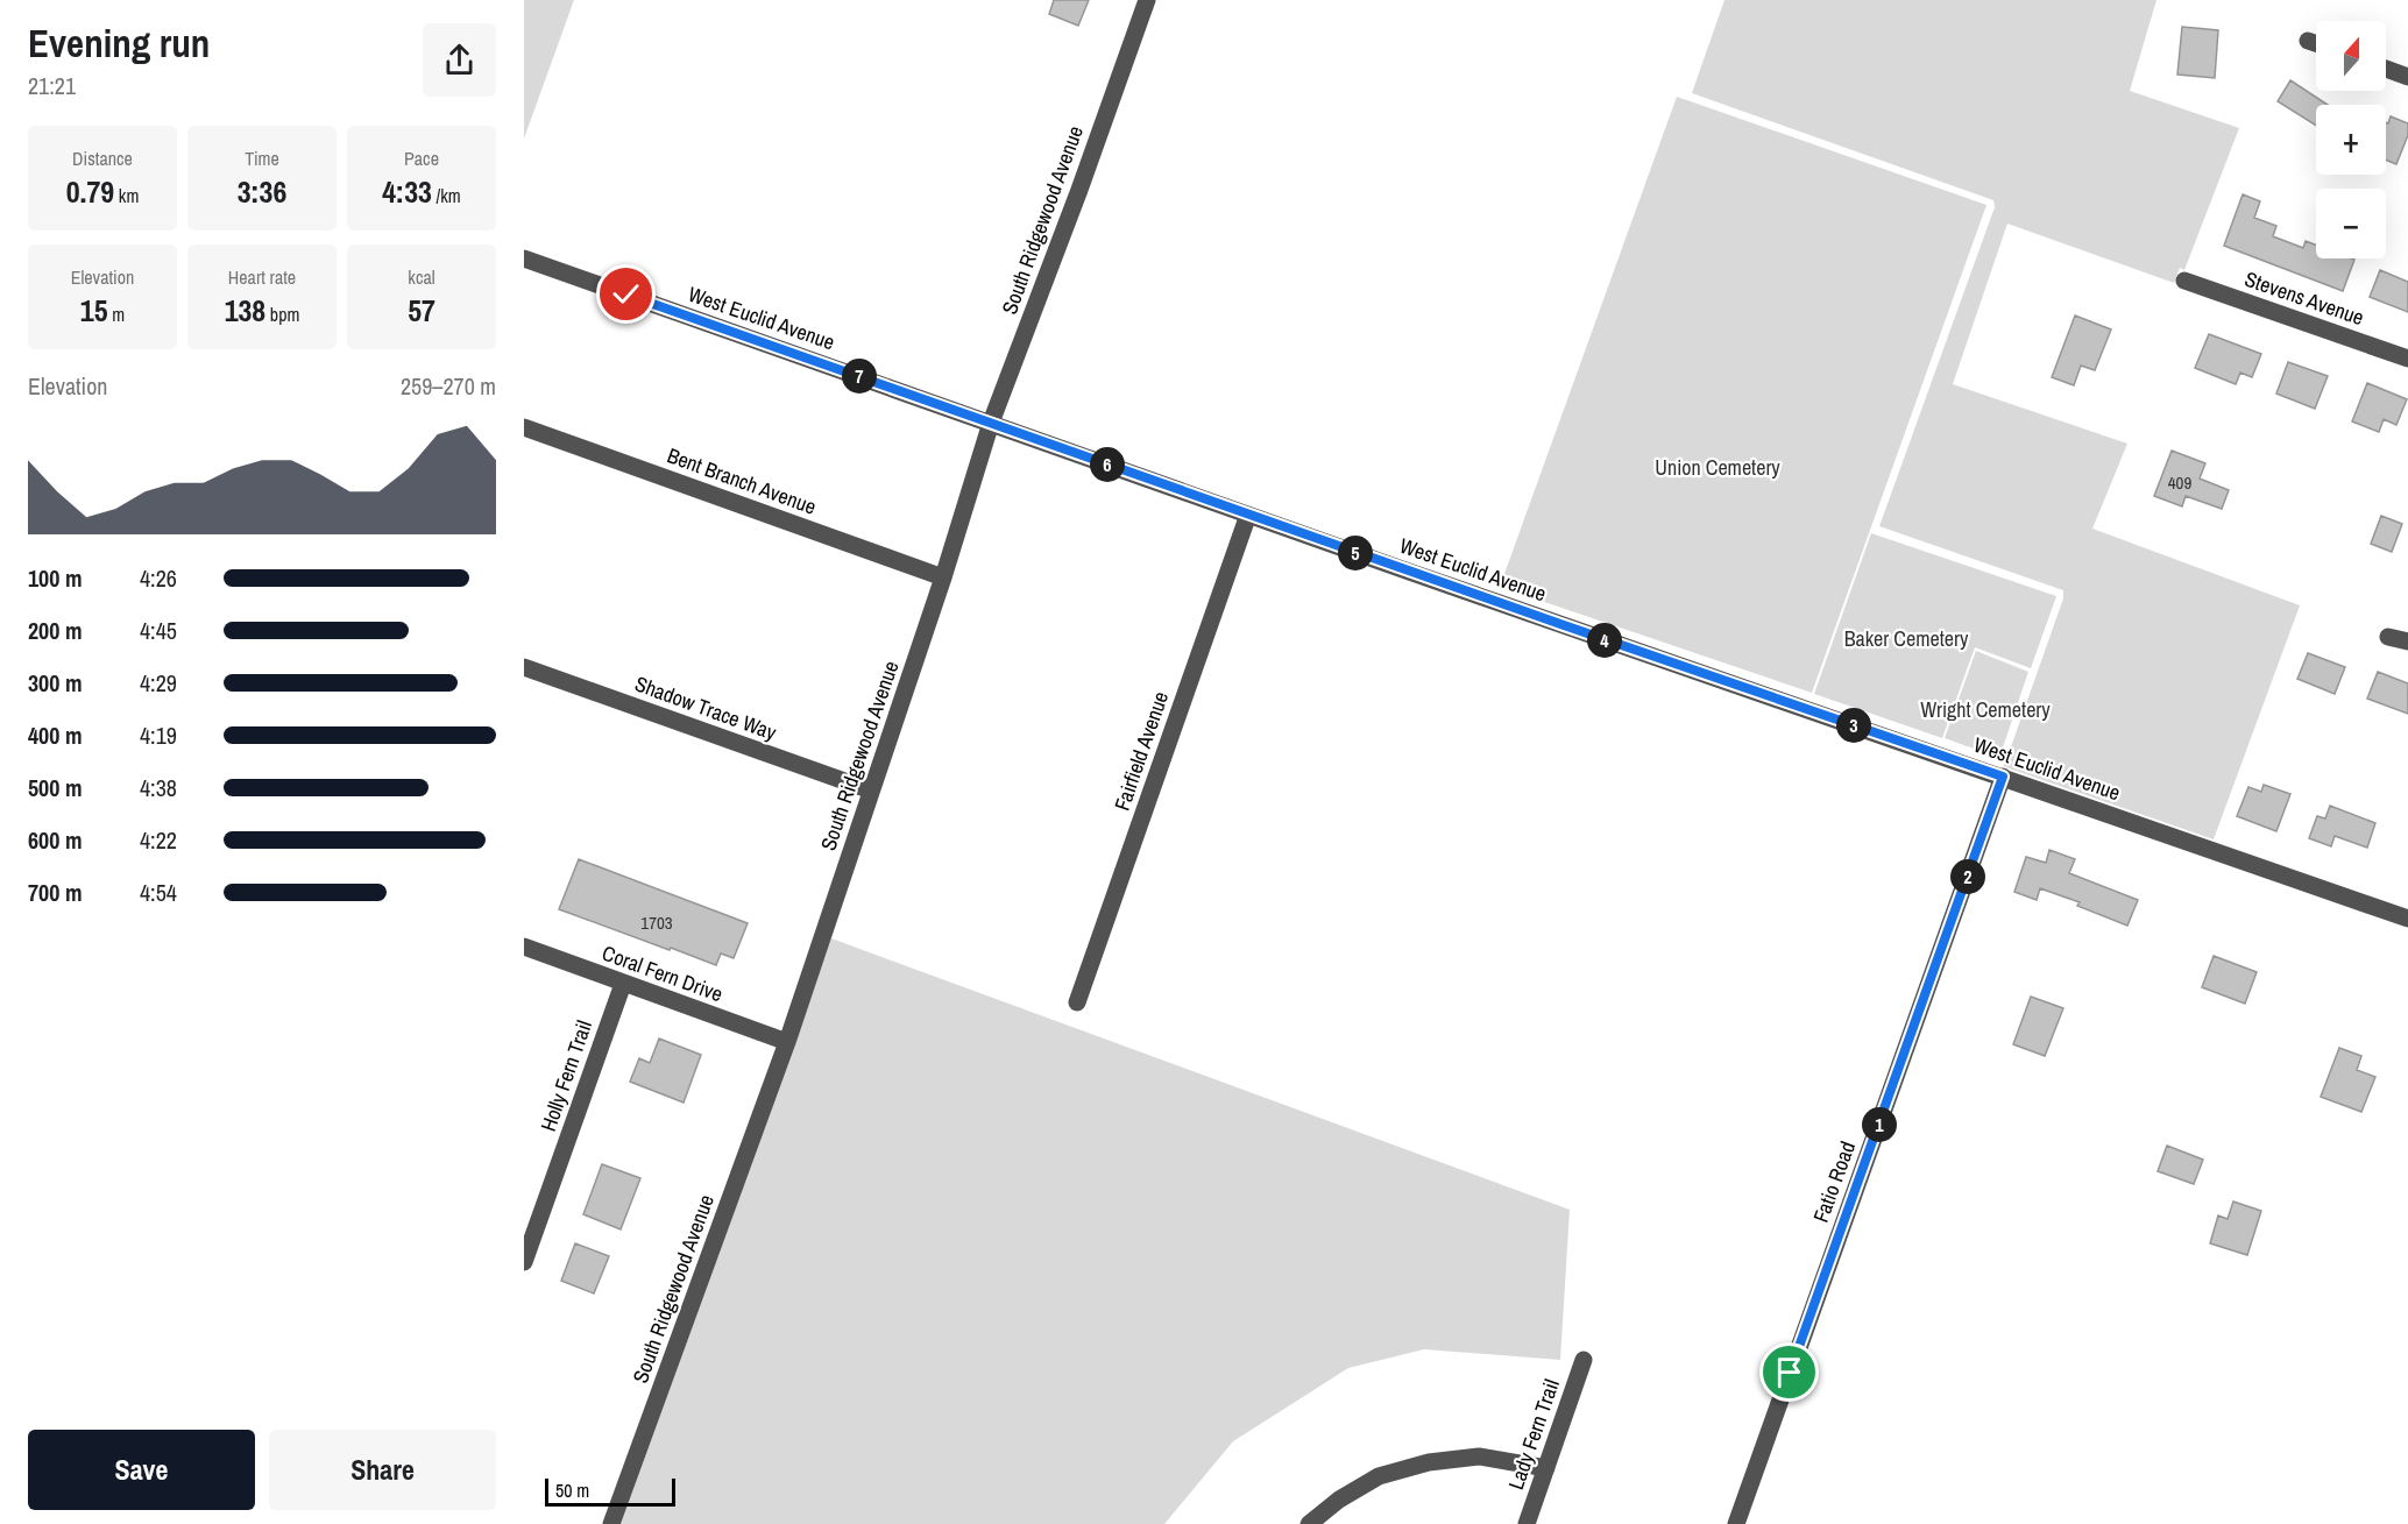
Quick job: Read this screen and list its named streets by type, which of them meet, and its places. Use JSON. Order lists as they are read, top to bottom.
{
  "streets": {
    "street": [
      "South Ridgewood Avenue",
      "Stevens Avenue",
      "West Euclid Avenue",
      "Bent Branch Avenue",
      "Shadow Trace Way",
      "Fairfield Avenue",
      "Coral Fern Drive",
      "Holly Fern Trail",
      "Fatio Road",
      "Lady Fern Trail"
    ]
  },
  "crossings": [
    ["South Ridgewood Avenue", "West Euclid Avenue"],
    ["South Ridgewood Avenue", "Bent Branch Avenue"],
    ["South Ridgewood Avenue", "Shadow Trace Way"],
    ["South Ridgewood Avenue", "Coral Fern Drive"],
    ["West Euclid Avenue", "Fairfield Avenue"],
    ["West Euclid Avenue", "Fatio Road"],
    ["Coral Fern Drive", "Holly Fern Trail"]
  ],
  "parks": ["Union Cemetery", "Baker Cemetery", "Wright Cemetery"],
  "house_numbers": ["409", "1703"],
  "scale_bar": "50 m",
  "north": "top",
  "page": {
    "heading": ["Evening run", "21:21"],
    "map_buttons": ["+", "−"],
    "stats": [
      ["Distance", "0.79 km"],
      ["Time", "3:36"],
      ["Pace", "4:33 /km"],
      ["Elevation", "15 m"],
      ["Heart rate", "138 bpm"],
      ["kcal", "57"]
    ],
    "chart": ["Elevation", "259–270 m"],
    "pins": [
      "7",
      "6",
      "5",
      "4",
      "3",
      "2",
      "1"
    ],
    "list": [
      {
        "name": "100 m",
        "note": "4:26"
      },
      {
        "name": "200 m",
        "note": "4:45"
      },
      {
        "name": "300 m",
        "note": "4:29"
      },
      {
        "name": "400 m",
        "note": "4:19"
      },
      {
        "name": "500 m",
        "note": "4:38"
      },
      {
        "name": "600 m",
        "note": "4:22"
      },
      {
        "name": "700 m",
        "note": "4:54"
      }
    ],
    "buttons": ["Save", "Share"],
    "scale": "50 m"
  }
}
